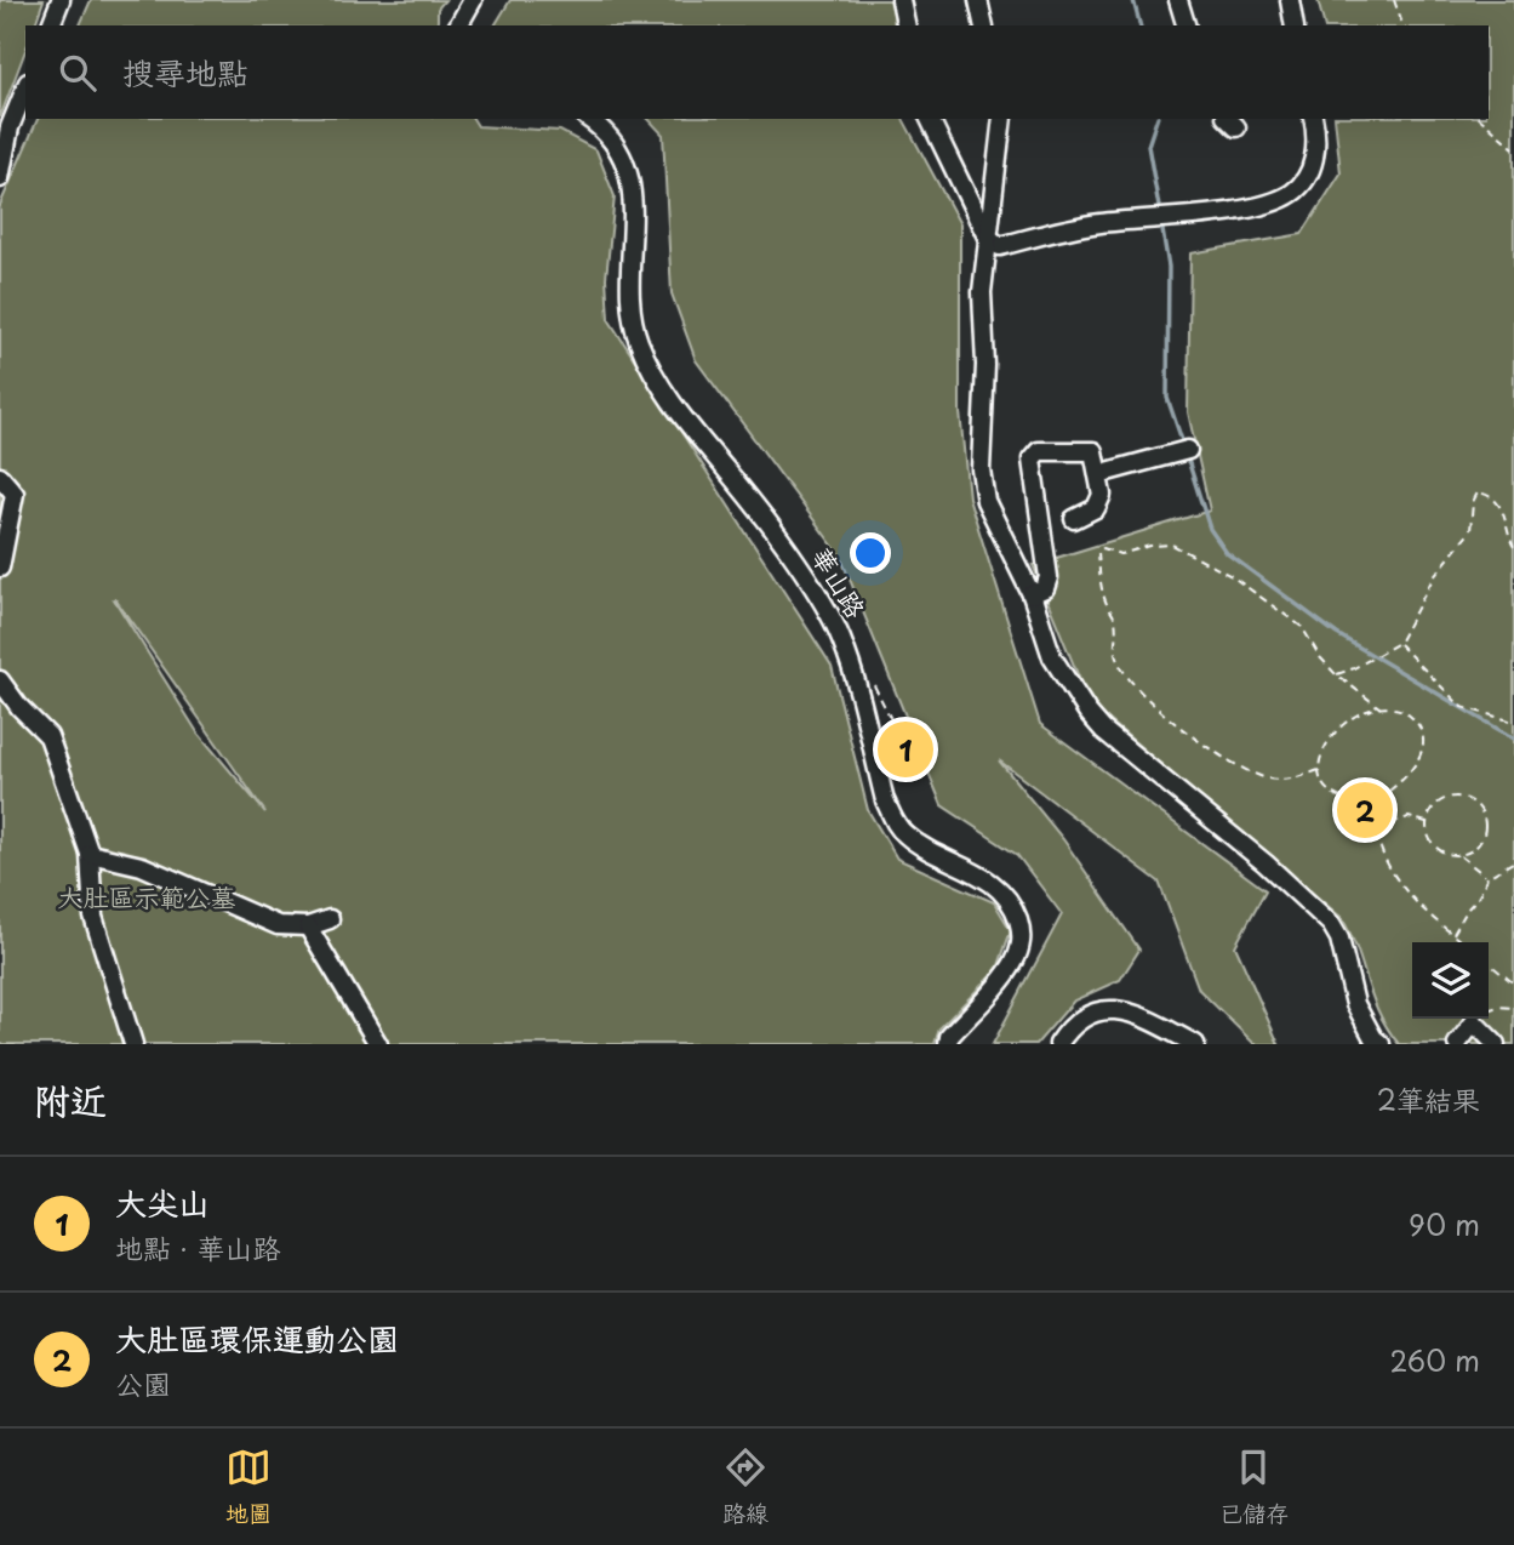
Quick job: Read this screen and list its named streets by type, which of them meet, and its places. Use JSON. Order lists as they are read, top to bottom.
{
  "streets": {
    "street": ["華山路"]
  },
  "parks": ["大肚區示範公墓"],
  "page": {
    "search": "搜尋地點",
    "pins": ["1", "2"],
    "heading": ["附近", "2筆結果"],
    "list": [
      {
        "mark": "1",
        "name": "大尖山",
        "note": "地點 · 華山路",
        "value": "90 m"
      },
      {
        "mark": "2",
        "name": "大肚區環保運動公園",
        "note": "公園",
        "value": "260 m"
      }
    ],
    "nav": ["地圖", "路線", "已儲存"]
  }
}
